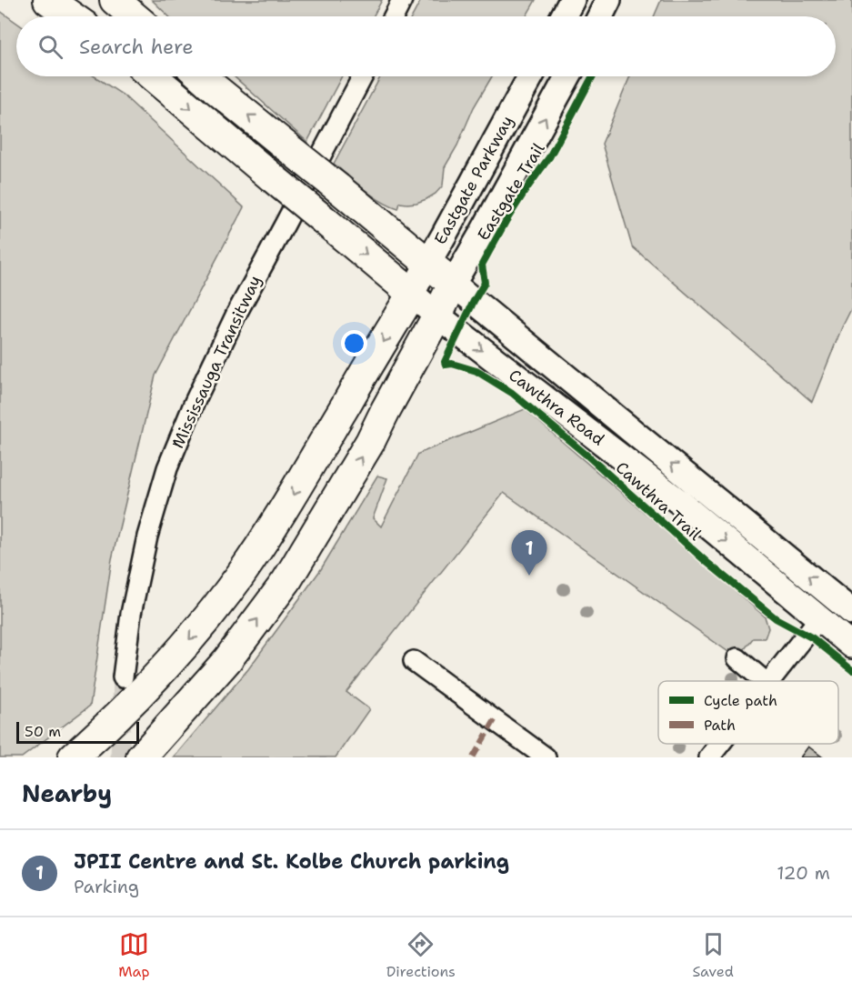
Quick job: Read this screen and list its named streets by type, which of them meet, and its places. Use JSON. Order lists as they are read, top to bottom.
{
  "streets": {
    "main road": ["Eastgate Parkway", "Cawthra Road"],
    "lane": ["Mississauga Transitway"],
    "cycle path": ["Eastgate Trail"]
  },
  "crossings": [
    ["Eastgate Parkway", "Cawthra Road"]
  ],
  "legend": ["Cycle path", "Path"],
  "scale_bar": "50 m",
  "page": {
    "search": "Search here",
    "pins": "1",
    "scale": "50 m",
    "heading": "Nearby",
    "list": [
      {
        "mark": "1",
        "name": "JPII Centre and St. Kolbe Church parking",
        "note": "Parking",
        "value": "120 m"
      }
    ],
    "nav": ["Map", "Directions", "Saved"]
  }
}
